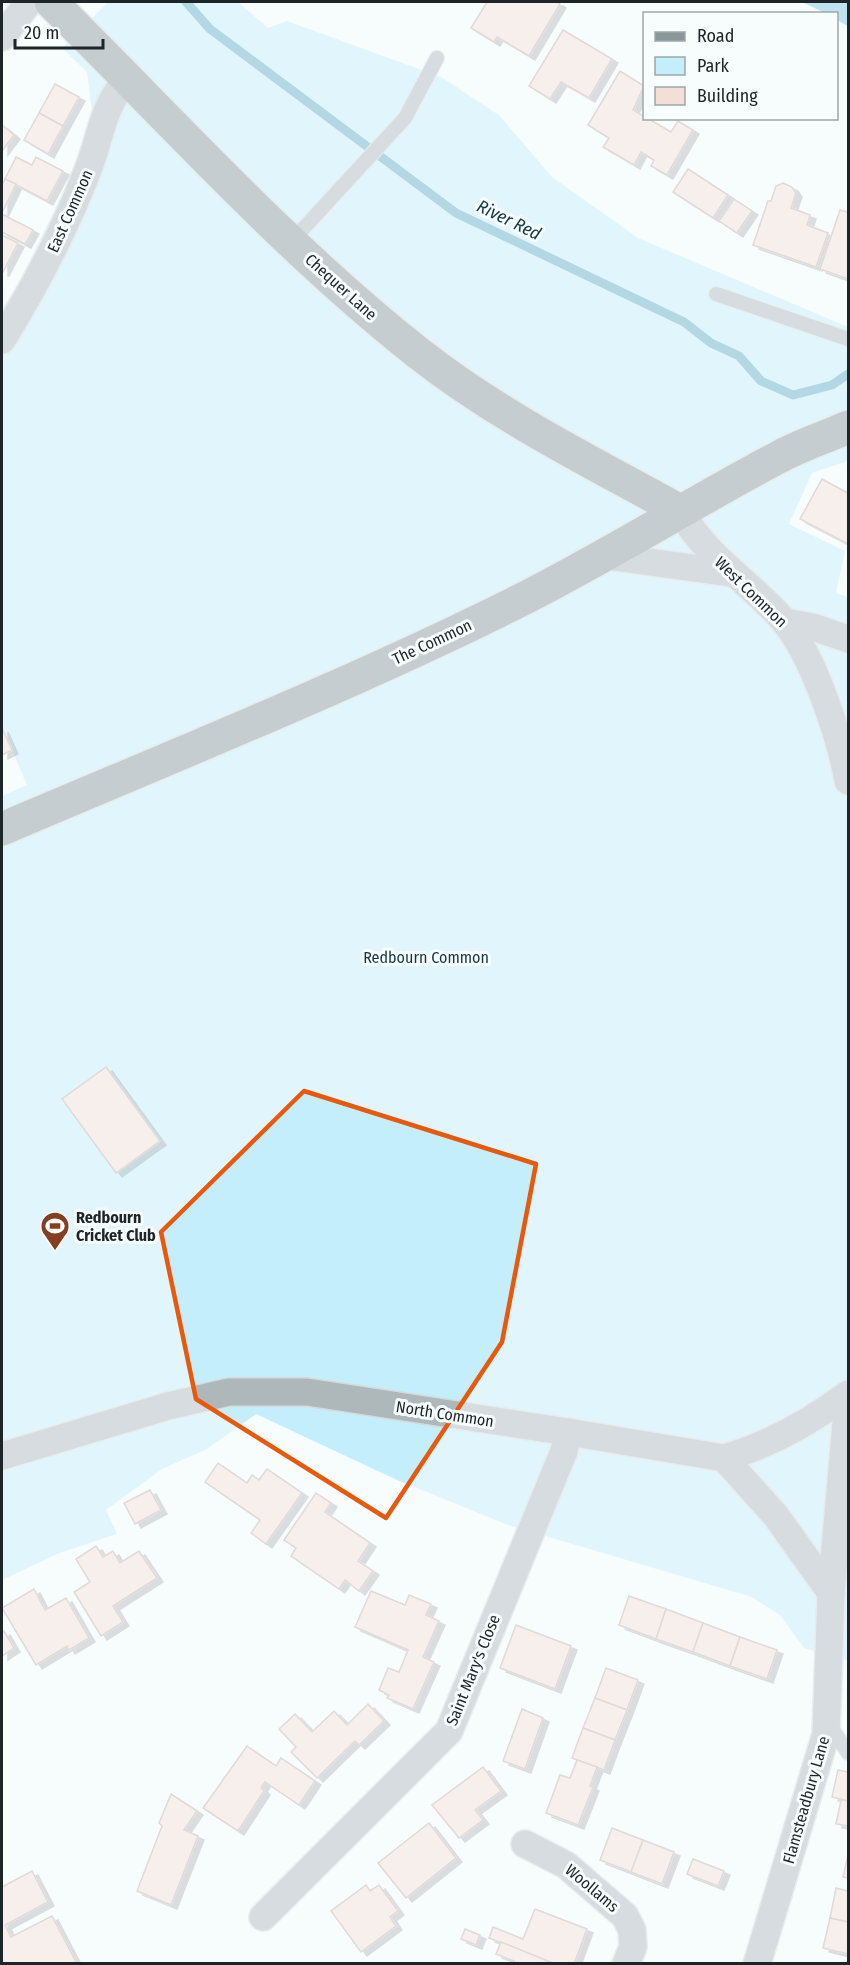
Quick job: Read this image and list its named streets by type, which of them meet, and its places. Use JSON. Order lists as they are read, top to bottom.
{
  "streets": {
    "street": [
      "East Common",
      "Chequer Lane",
      "West Common",
      "The Common",
      "North Common",
      "Saint Mary's Close",
      "Flamsteadbury Lane",
      "Woollams"
    ]
  },
  "crossings": [
    ["East Common", "Chequer Lane"],
    ["Chequer Lane", "West Common"],
    ["Chequer Lane", "The Common"],
    ["West Common", "The Common"],
    ["North Common", "Saint Mary's Close"]
  ],
  "water": ["River Red"],
  "parks": ["Redbourn Common"],
  "places": {
    "sports": ["Redbourn Cricket Club"]
  },
  "legend": ["Road", "Park", "Building"],
  "scale_bar": "20 m"
}
